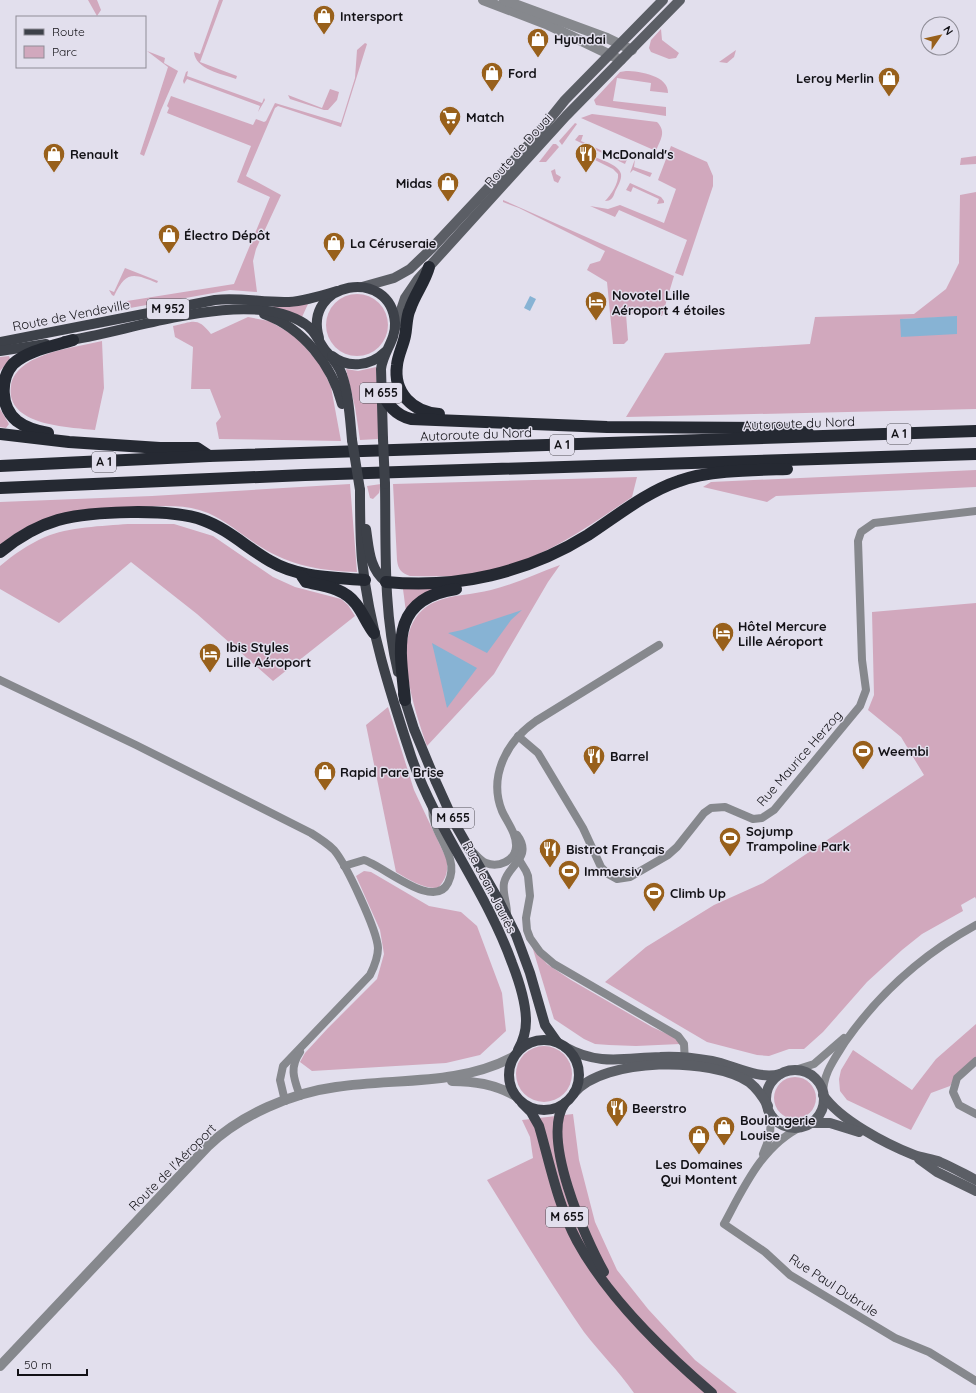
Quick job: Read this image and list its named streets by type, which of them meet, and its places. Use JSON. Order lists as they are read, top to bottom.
{
  "streets": {
    "highway": ["Autoroute du Nord", "A 1"],
    "main road": [
      "Route de Douai",
      "M 952",
      "Route de Vendeville",
      "M 655",
      "Rue Jean Jaurès",
      "Route de l'Aéroport"
    ],
    "street": ["Rue Maurice Herzog", "Rue Paul Dubrule"]
  },
  "crossings": [
    ["Route de Douai", "M 952"],
    ["Route de Douai", "Route de Vendeville"],
    ["Route de Douai", "M 655"],
    ["M 952", "Route de Vendeville"],
    ["M 952", "M 655"],
    ["Route de Vendeville", "M 655"],
    ["M 655", "Rue Jean Jaurès"],
    ["Rue Jean Jaurès", "Route de l'Aéroport"]
  ],
  "places": {
    "shop": [
      "Intersport",
      "Hyundai",
      "Ford",
      "Leroy Merlin",
      "Renault",
      "Midas",
      "Électro Dépôt",
      "La Céruseraie",
      "Rapid Pare Brise",
      "Boulangerie Louise",
      "Les Domaines Qui Montent"
    ],
    "supermarket": ["Match"],
    "restaurant": [
      "McDonald's",
      "Barrel",
      "Bistrot Français",
      "Beerstro"
    ],
    "hotel": ["Novotel Lille Aéroport 4 étoiles", "Hôtel Mercure Lille Aéroport", "Ibis Styles Lille Aéroport"],
    "sports": [
      "Weembi",
      "Sojump Trampoline Park",
      "Immersiv",
      "Climb Up"
    ]
  },
  "legend": ["Route", "Parc"],
  "scale_bar": "50 m",
  "north": "top right"
}
